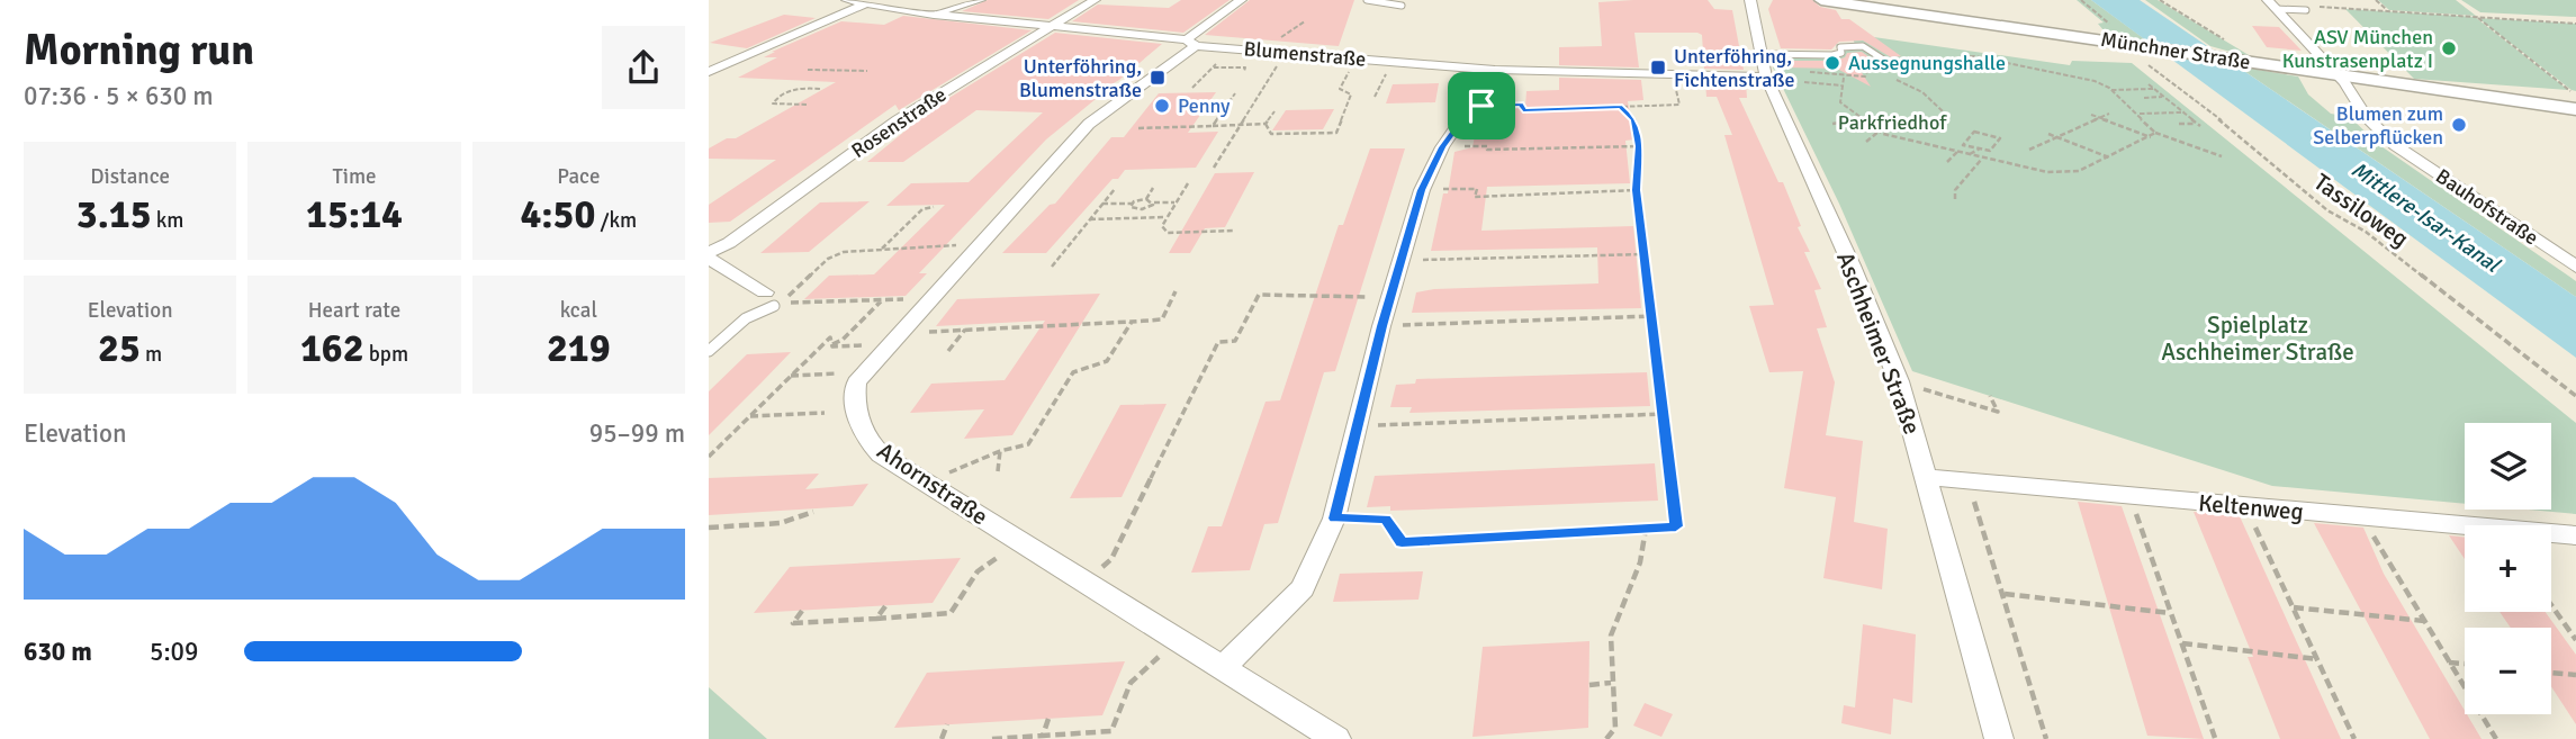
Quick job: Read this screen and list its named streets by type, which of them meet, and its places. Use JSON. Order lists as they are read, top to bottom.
{
  "streets": {
    "main road": ["Münchner Straße"],
    "street": [
      "Blumenstraße",
      "Rosenstraße",
      "Bauhofstraße",
      "Aschheimer Straße",
      "Ahornstraße",
      "Keltenweg"
    ],
    "path": ["Tassiloweg"]
  },
  "crossings": [
    ["Münchner Straße", "Bauhofstraße"],
    ["Münchner Straße", "Tassiloweg"],
    ["Blumenstraße", "Rosenstraße"],
    ["Blumenstraße", "Aschheimer Straße"],
    ["Blumenstraße", "Ahornstraße"],
    ["Aschheimer Straße", "Keltenweg"]
  ],
  "water": ["Mittlere-Isar-Kanal"],
  "parks": ["Parkfriedhof", "Spielplatz Aschheimer Straße"],
  "places": {
    "other": [
      "ASV München Kunstrasenplatz I",
      "Aussegnungshalle",
      "Penny",
      "Blumen zum Selberpflücken"
    ],
    "transit": ["Unterföhring, Fichtenstraße", "Unterföhring, Blumenstraße"]
  },
  "page": {
    "heading": ["Morning run", "07:36 · 5 × 630 m"],
    "stats": [
      ["Distance", "3.15 km"],
      ["Time", "15:14"],
      ["Pace", "4:50 /km"],
      ["Elevation", "25 m"],
      ["Heart rate", "162 bpm"],
      ["kcal", "219"]
    ],
    "chart": ["Elevation", "95–99 m"],
    "map_buttons": ["+", "−"],
    "list": [
      {
        "name": "630 m",
        "note": "5:09"
      }
    ]
  }
}
